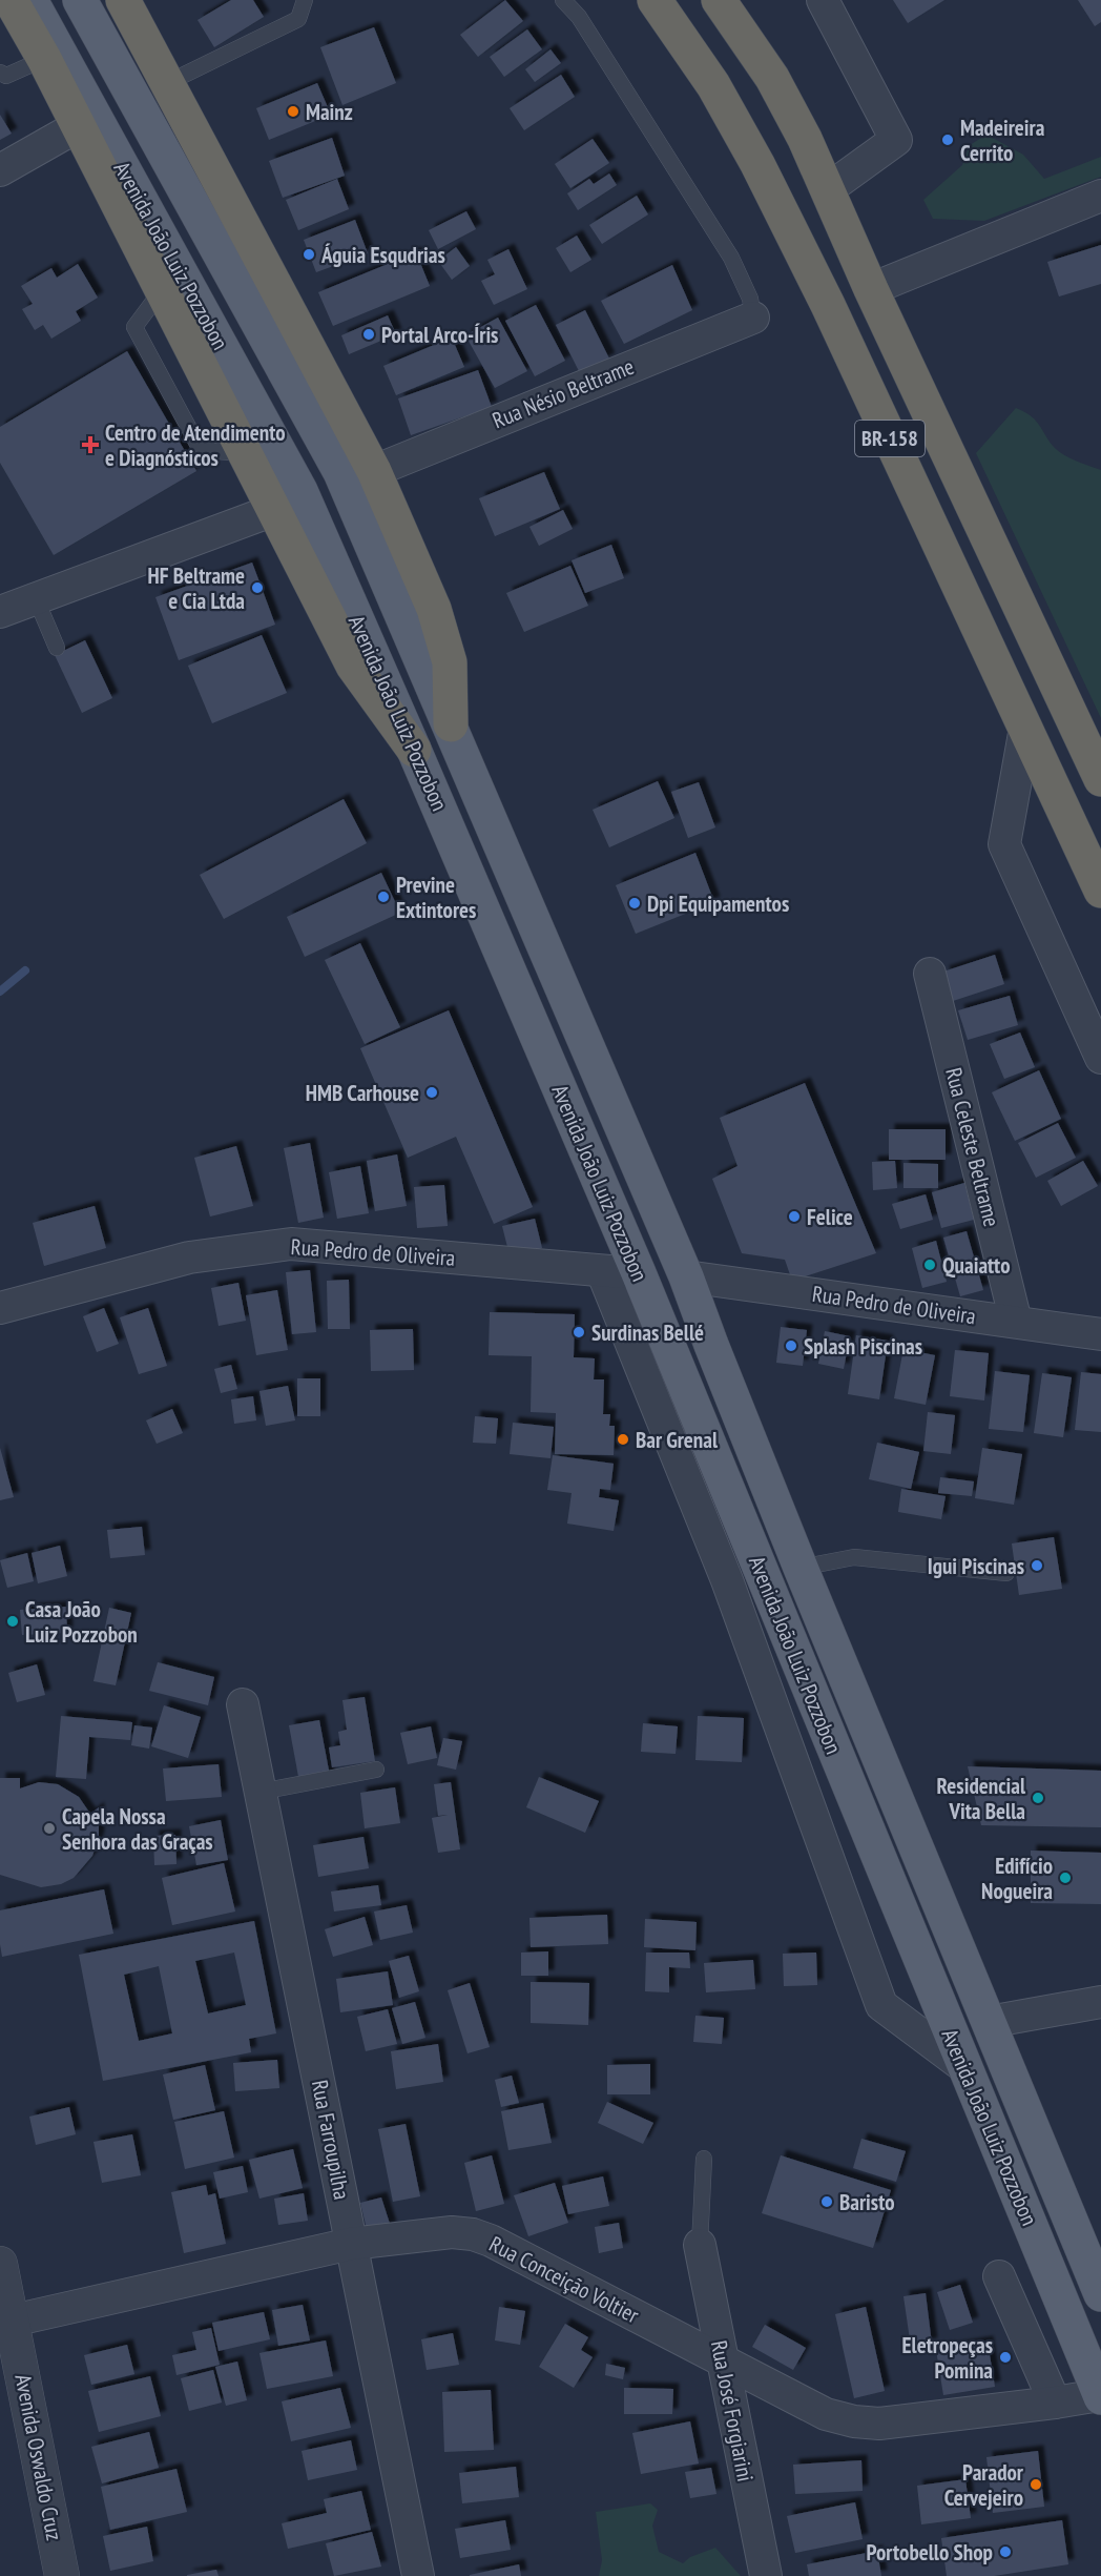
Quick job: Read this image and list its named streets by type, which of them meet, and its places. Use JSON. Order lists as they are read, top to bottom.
{
  "streets": {
    "highway": ["BR-158"],
    "main road": ["Avenida João Luiz Pozzobon"],
    "street": [
      "Rua Nésio Beltrame",
      "Rua Celeste Beltrame",
      "Rua Pedro de Oliveira",
      "Rua Farroupilha",
      "Rua Conceição Voltier",
      "Rua José Forgiarini",
      "Avenida Oswaldo Cruz"
    ]
  },
  "crossings": [
    ["Avenida João Luiz Pozzobon", "Rua Pedro de Oliveira"],
    ["Avenida João Luiz Pozzobon", "Rua Conceição Voltier"],
    ["Rua Celeste Beltrame", "Rua Pedro de Oliveira"],
    ["Rua Farroupilha", "Rua Conceição Voltier"],
    ["Rua Conceição Voltier", "Rua José Forgiarini"],
    ["Rua Conceição Voltier", "Avenida Oswaldo Cruz"]
  ],
  "places": {
    "other": [
      "Mainz",
      "Madeireira Cerrito",
      "Águia Esqudrias",
      "Portal Arco-Íris",
      "HF Beltrame e Cia Ltda",
      "Previne Extintores",
      "Dpi Equipamentos",
      "HMB Carhouse",
      "Felice",
      "Quaiatto",
      "Surdinas Bellé",
      "Splash Piscinas",
      "Bar Grenal",
      "Igui Piscinas",
      "Casa João Luiz Pozzobon",
      "Residencial Vita Bella",
      "Capela Nossa Senhora das Graças",
      "Edifício Nogueira",
      "Baristo",
      "Eletropeças Pomina",
      "Parador Cervejeiro",
      "Portobello Shop"
    ],
    "health": ["Centro de Atendimento e Diagnósticos"]
  }
}
